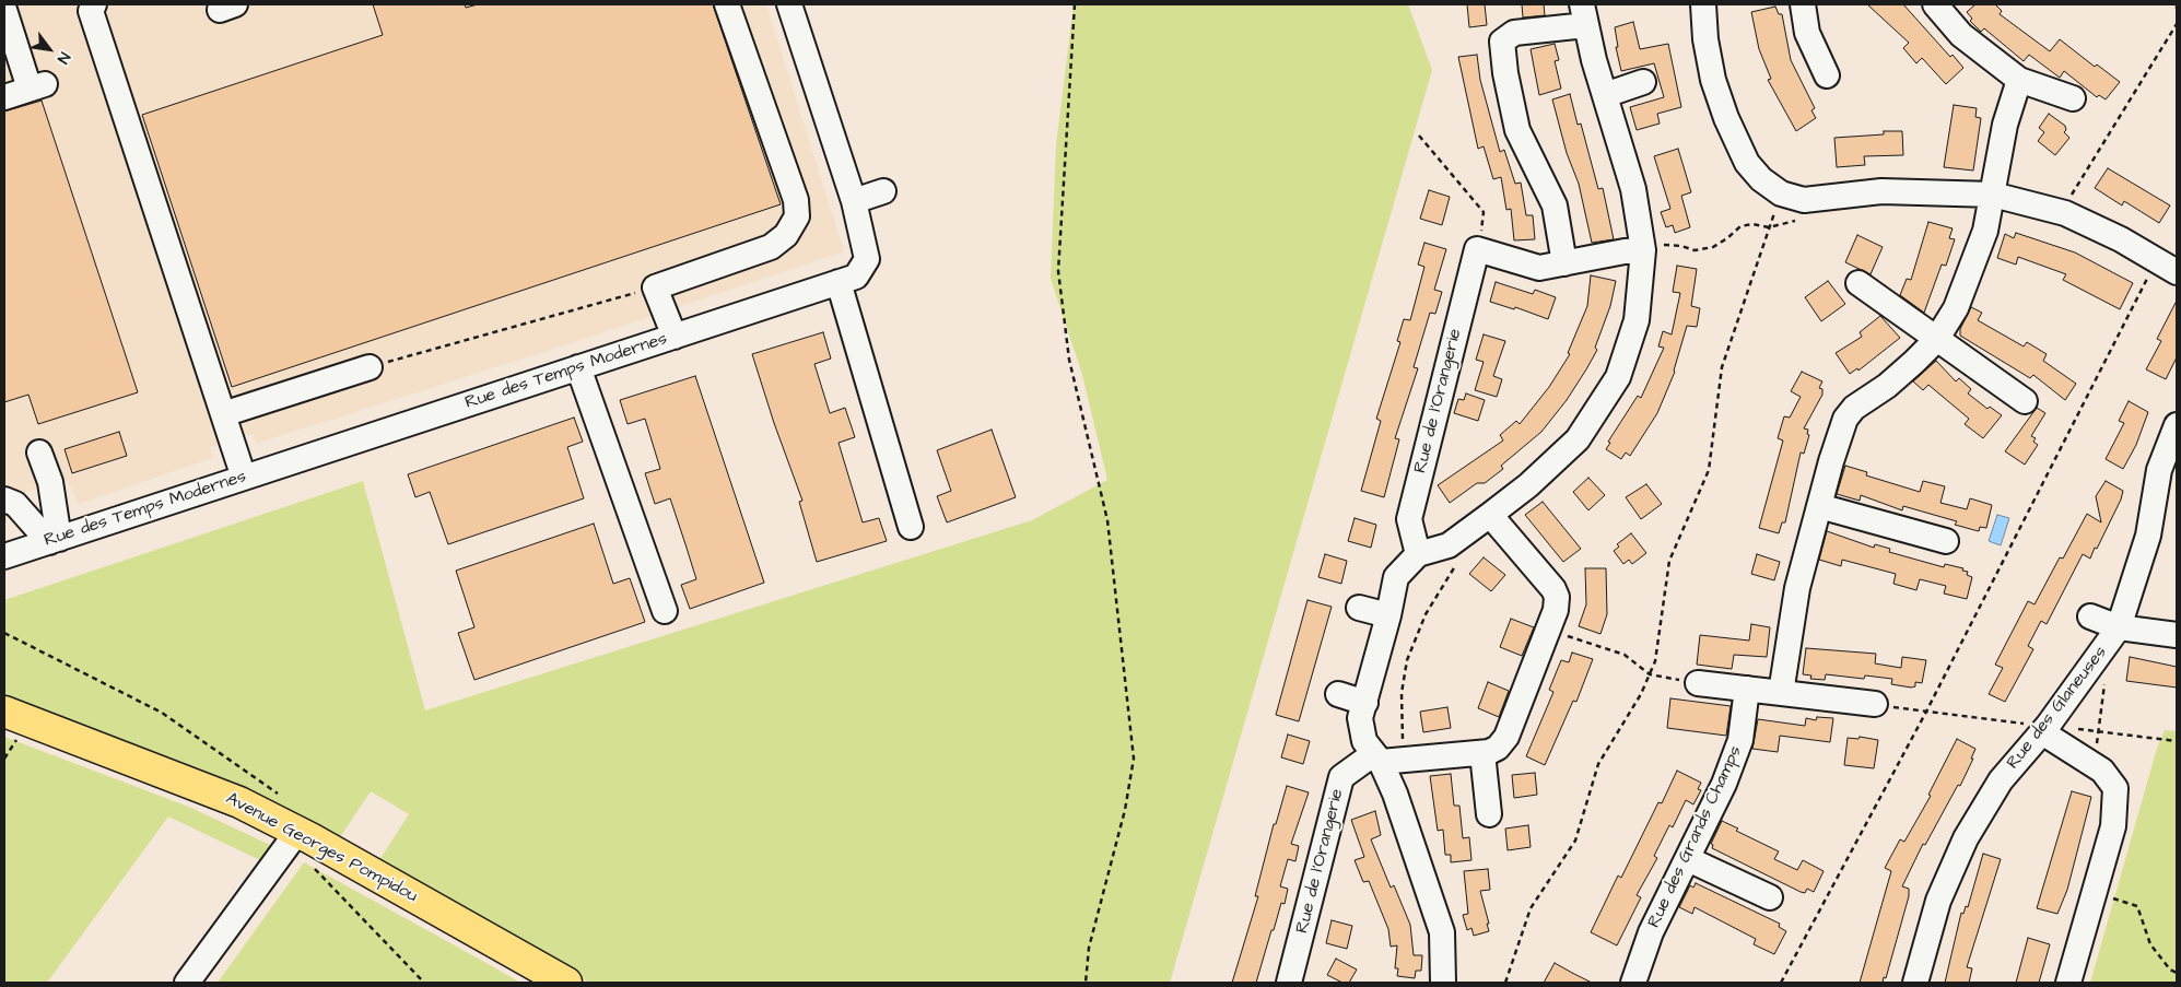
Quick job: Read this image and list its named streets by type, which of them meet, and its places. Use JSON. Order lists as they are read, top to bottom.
{
  "streets": {
    "main road": ["Avenue Georges Pompidou"],
    "street": [
      "Rue des Temps Modernes",
      "Rue de l'Orangerie",
      "Rue des Glaneuses",
      "Rue des Grands Champs"
    ]
  },
  "north": "bottom right"
}
